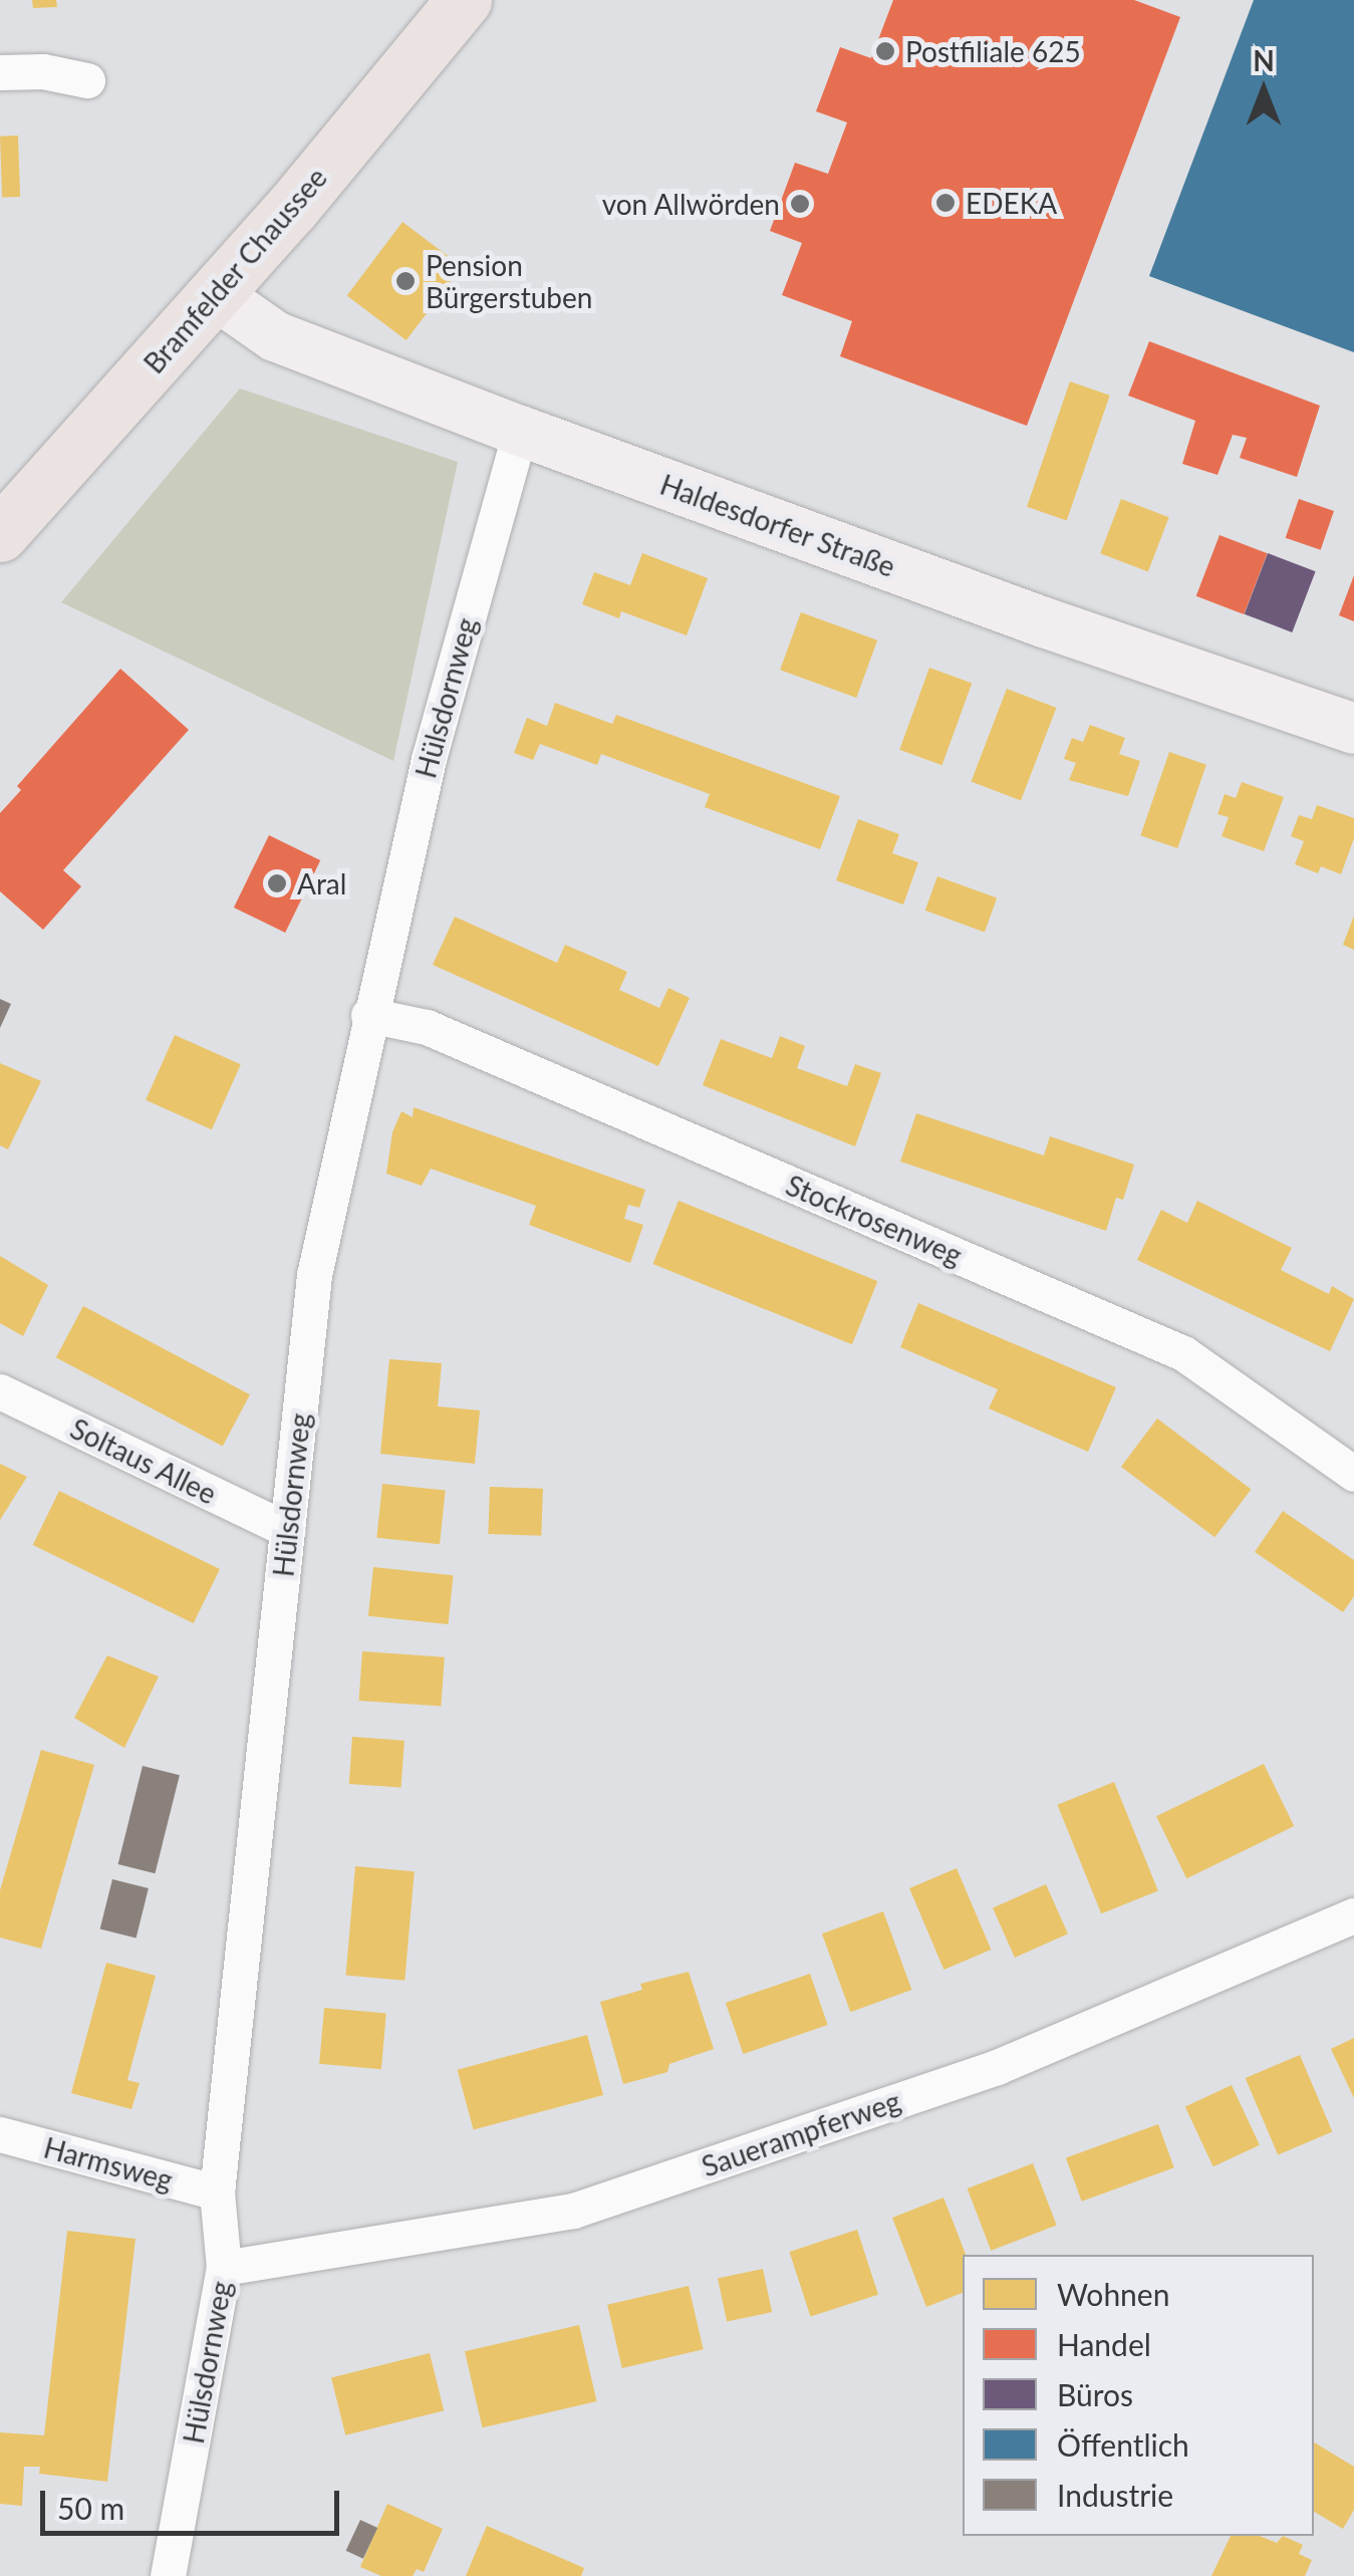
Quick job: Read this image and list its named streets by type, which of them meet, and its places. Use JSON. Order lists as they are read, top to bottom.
{
  "streets": {
    "main road": ["Bramfelder Chaussee"],
    "street": [
      "Haldesdorfer Straße",
      "Hülsdornweg",
      "Stockrosenweg",
      "Soltaus Allee",
      "Sauerampferweg",
      "Harmsweg"
    ]
  },
  "crossings": [
    ["Bramfelder Chaussee", "Haldesdorfer Straße"],
    ["Haldesdorfer Straße", "Hülsdornweg"],
    ["Hülsdornweg", "Stockrosenweg"],
    ["Hülsdornweg", "Soltaus Allee"],
    ["Hülsdornweg", "Sauerampferweg"],
    ["Hülsdornweg", "Harmsweg"]
  ],
  "places": [
    "Postfiliale 625",
    "EDEKA",
    "von Allwörden",
    "Pension Bürgerstuben",
    "Aral"
  ],
  "legend": [
    "Wohnen",
    "Handel",
    "Büros",
    "Öffentlich",
    "Industrie"
  ],
  "scale_bar": "50 m",
  "north": "top"
}
